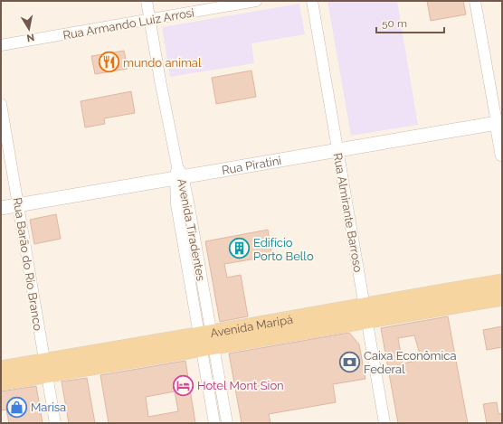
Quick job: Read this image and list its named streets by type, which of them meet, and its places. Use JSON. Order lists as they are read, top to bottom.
{
  "streets": {
    "main road": ["Avenida Maripá"],
    "street": [
      "Rua Armando Luiz Arrosi",
      "Rua Piratini",
      "Rua Almirante Barroso",
      "Avenida Tiradentes",
      "Rua Barão do Rio Branco"
    ]
  },
  "crossings": [
    ["Rua Piratini", "Rua Almirante Barroso"],
    ["Rua Piratini", "Avenida Tiradentes"],
    ["Rua Piratini", "Rua Barão do Rio Branco"],
    ["Rua Almirante Barroso", "Avenida Maripá"],
    ["Avenida Tiradentes", "Avenida Maripá"],
    ["Rua Barão do Rio Branco", "Avenida Maripá"]
  ],
  "places": {
    "restaurant": ["mundo animal"],
    "building": ["Edifício Porto Bello"],
    "bank": ["Caixa Econômica Federal"],
    "hotel": ["Hotel Mont Sion"],
    "shop": ["Marisa"]
  },
  "scale_bar": "50 m",
  "north": "bottom"
}
